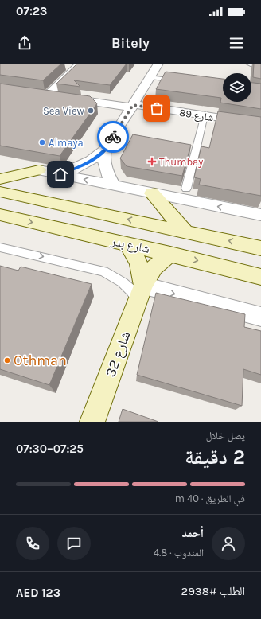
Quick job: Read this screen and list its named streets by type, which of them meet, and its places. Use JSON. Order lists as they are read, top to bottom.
{
  "streets": {
    "main road": ["شارع بدر", "شارع 32"],
    "street": ["شارع 89"]
  },
  "crossings": [
    ["شارع بدر", "شارع 32"]
  ],
  "places": {
    "other": ["Sea View", "Almaya", "Othman"],
    "health": ["Thumbay"]
  },
  "page": {
    "status": "07:23",
    "header": "Bitely",
    "heading": ["2 دقيقة", "يصل خلال", "07:25–07:30"],
    "panel": [
      "أحمد",
      "المندوب · 4.8",
      "الطلب #2938",
      "AED 123"
    ],
    "bar": "في الطريق · 40 m"
  }
}
